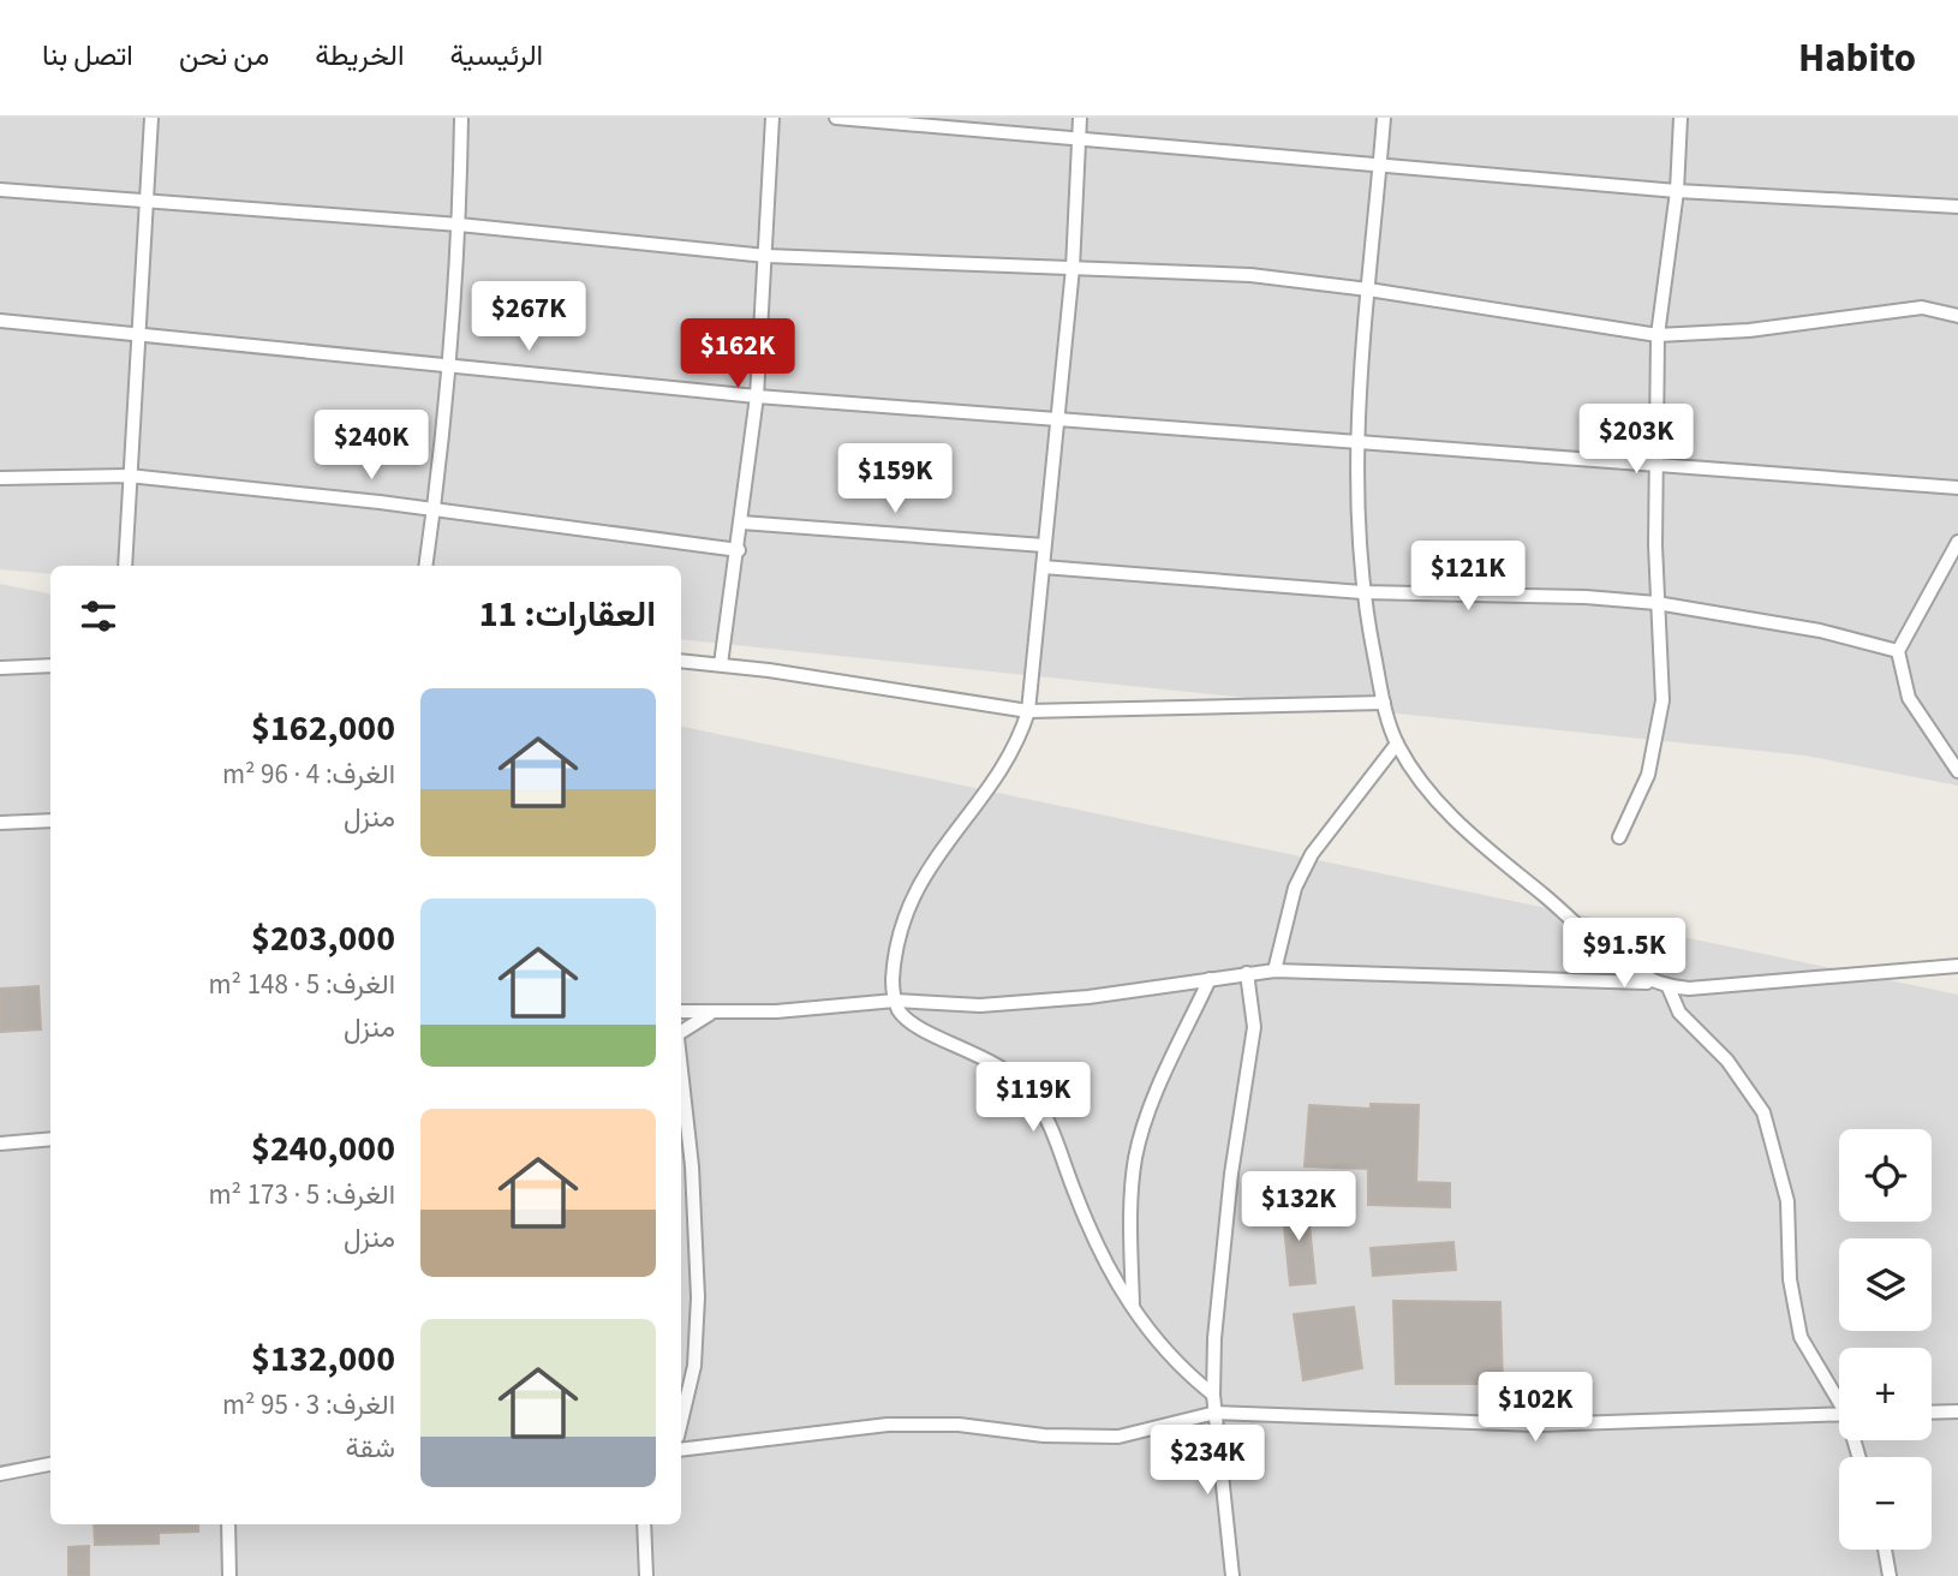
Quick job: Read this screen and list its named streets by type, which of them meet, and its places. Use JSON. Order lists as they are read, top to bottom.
{
  "page": {
    "header": "Habito",
    "nav": [
      "الرئيسية",
      "الخريطة",
      "من نحن",
      "اتصل بنا"
    ],
    "price": [
      "$267K",
      "$162K",
      "$203K",
      "$240K",
      "$159K",
      "$121K",
      "$91.5K",
      "$119K",
      "$132K",
      "$102K",
      "$234K"
    ],
    "heading": "العقارات: 11",
    "list": [
      {
        "name": "$162,000",
        "note": "الغرف: 4 · 96 m² · منزل"
      },
      {
        "name": "$203,000",
        "note": "الغرف: 5 · 148 m² · منزل"
      },
      {
        "name": "$240,000",
        "note": "الغرف: 5 · 173 m² · منزل"
      },
      {
        "name": "$132,000",
        "note": "الغرف: 3 · 95 m² · شقة"
      }
    ],
    "map_buttons": ["+", "−"]
  }
}
